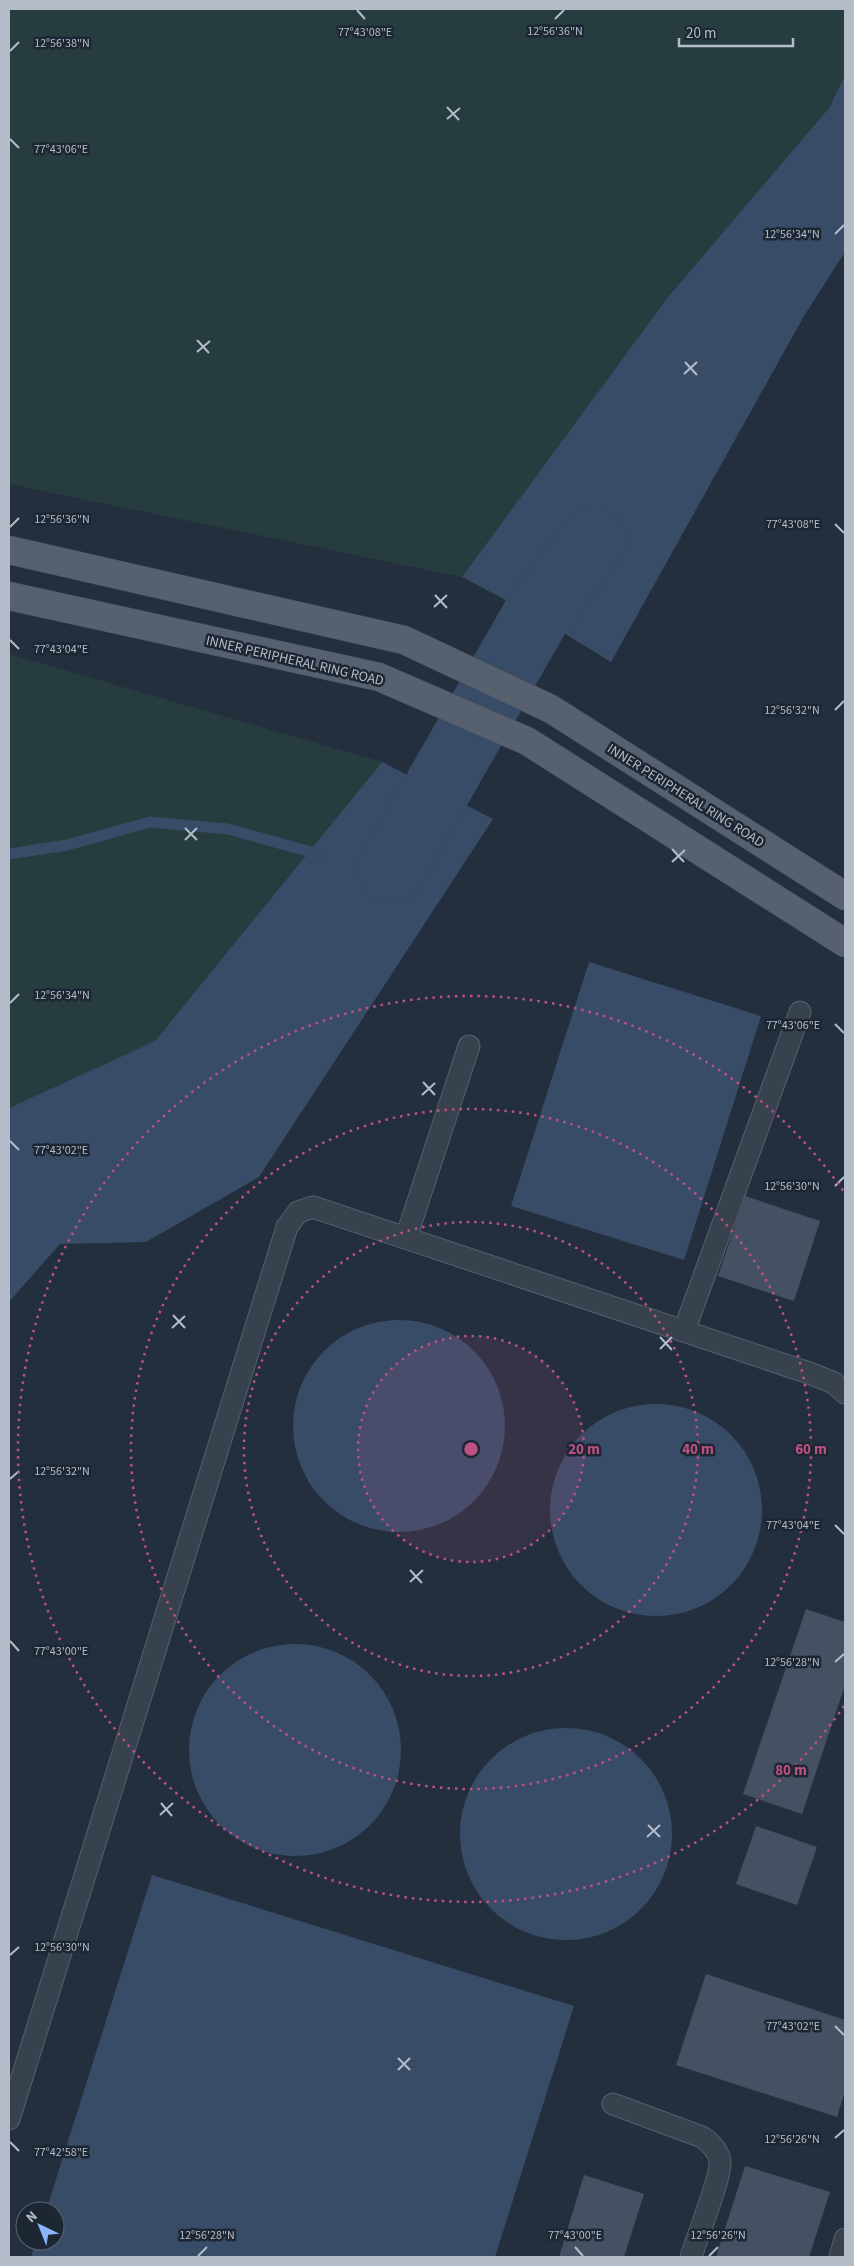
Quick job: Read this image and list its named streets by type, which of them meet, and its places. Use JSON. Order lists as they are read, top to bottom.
{
  "streets": {
    "main road": ["INNER PERIPHERAL RING ROAD"]
  },
  "scale_bar": "20 m",
  "north": "top left",
  "coordinates": [
    "12°56'36\"N",
    "77°43'08\"E",
    "12°56'38\"N",
    "77°43'06\"E",
    "12°56'34\"N",
    "77°43'04\"E",
    "12°56'32\"N",
    "77°43'02\"E",
    "12°56'30\"N",
    "77°43'00\"E",
    "12°56'28\"N",
    "12°56'26\"N",
    "77°42'58\"E"
  ],
  "rings": [
    "20 m",
    "40 m",
    "60 m",
    "80 m"
  ]
}
